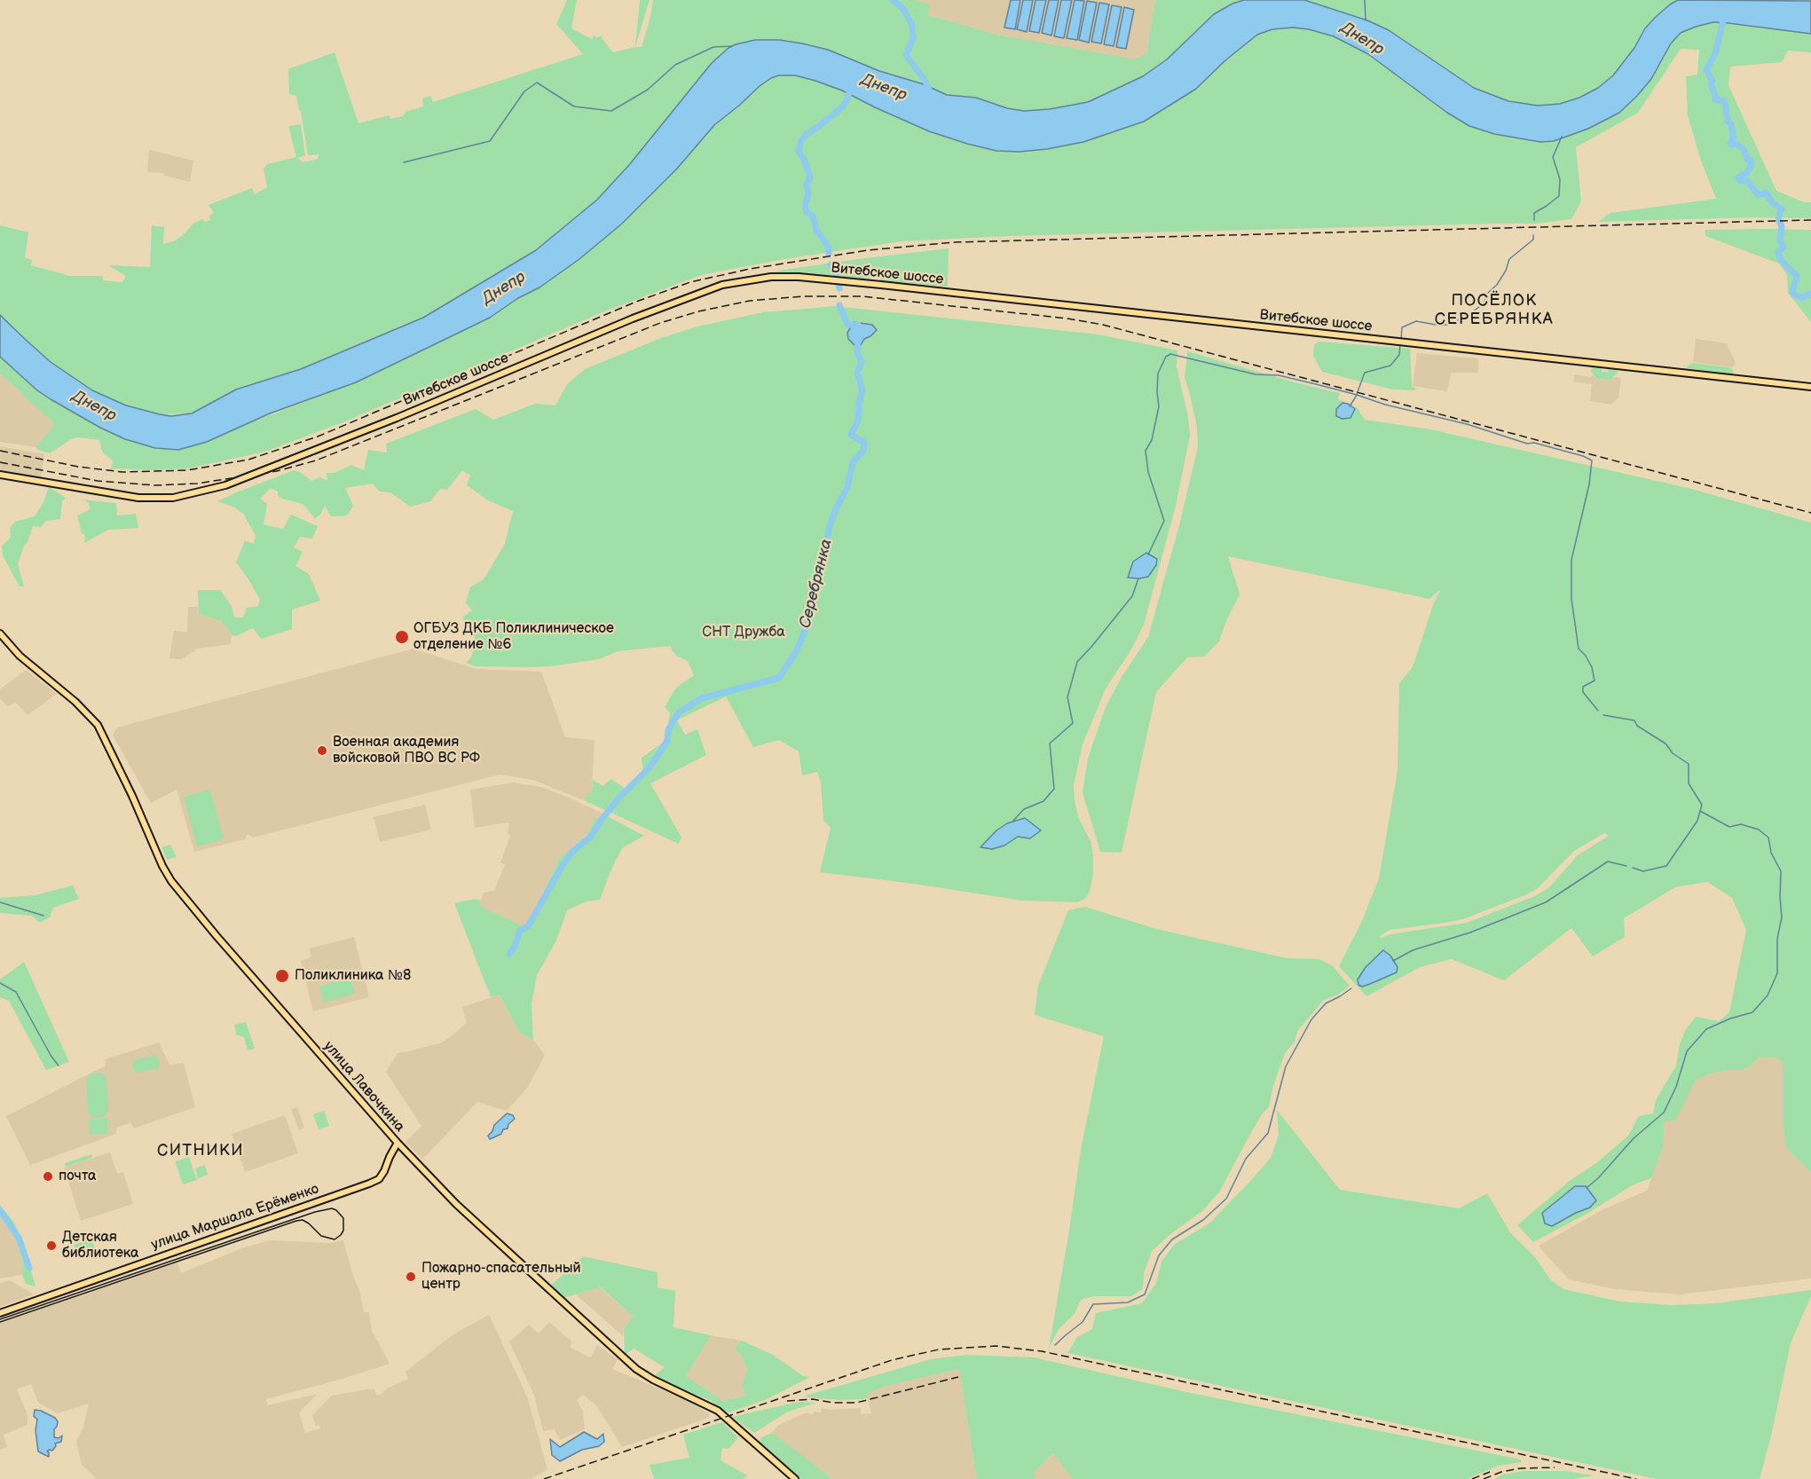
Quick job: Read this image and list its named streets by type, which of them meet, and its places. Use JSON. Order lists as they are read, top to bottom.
{
  "streets": {
    "main road": ["Витебское шоссе", "улица Лавочкина", "улица Маршала Ерёменко"]
  },
  "crossings": [
    ["улица Лавочкина", "улица Маршала Ерёменко"]
  ],
  "districts": ["ПОСЁЛОК СЕРЕБРЯНКА", "СИТНИКИ"],
  "water": ["Днепр", "Серебрянка"],
  "parks": ["СНТ Дружба"],
  "places": [
    "ОГБУЗ ДКБ Поликлиническое отделение №6",
    "Военная академия войсковой ПВО ВС РФ",
    "Поликлиника №8",
    "почта",
    "Детская библиотека",
    "Пожарно-спасательный центр"
  ]
}
